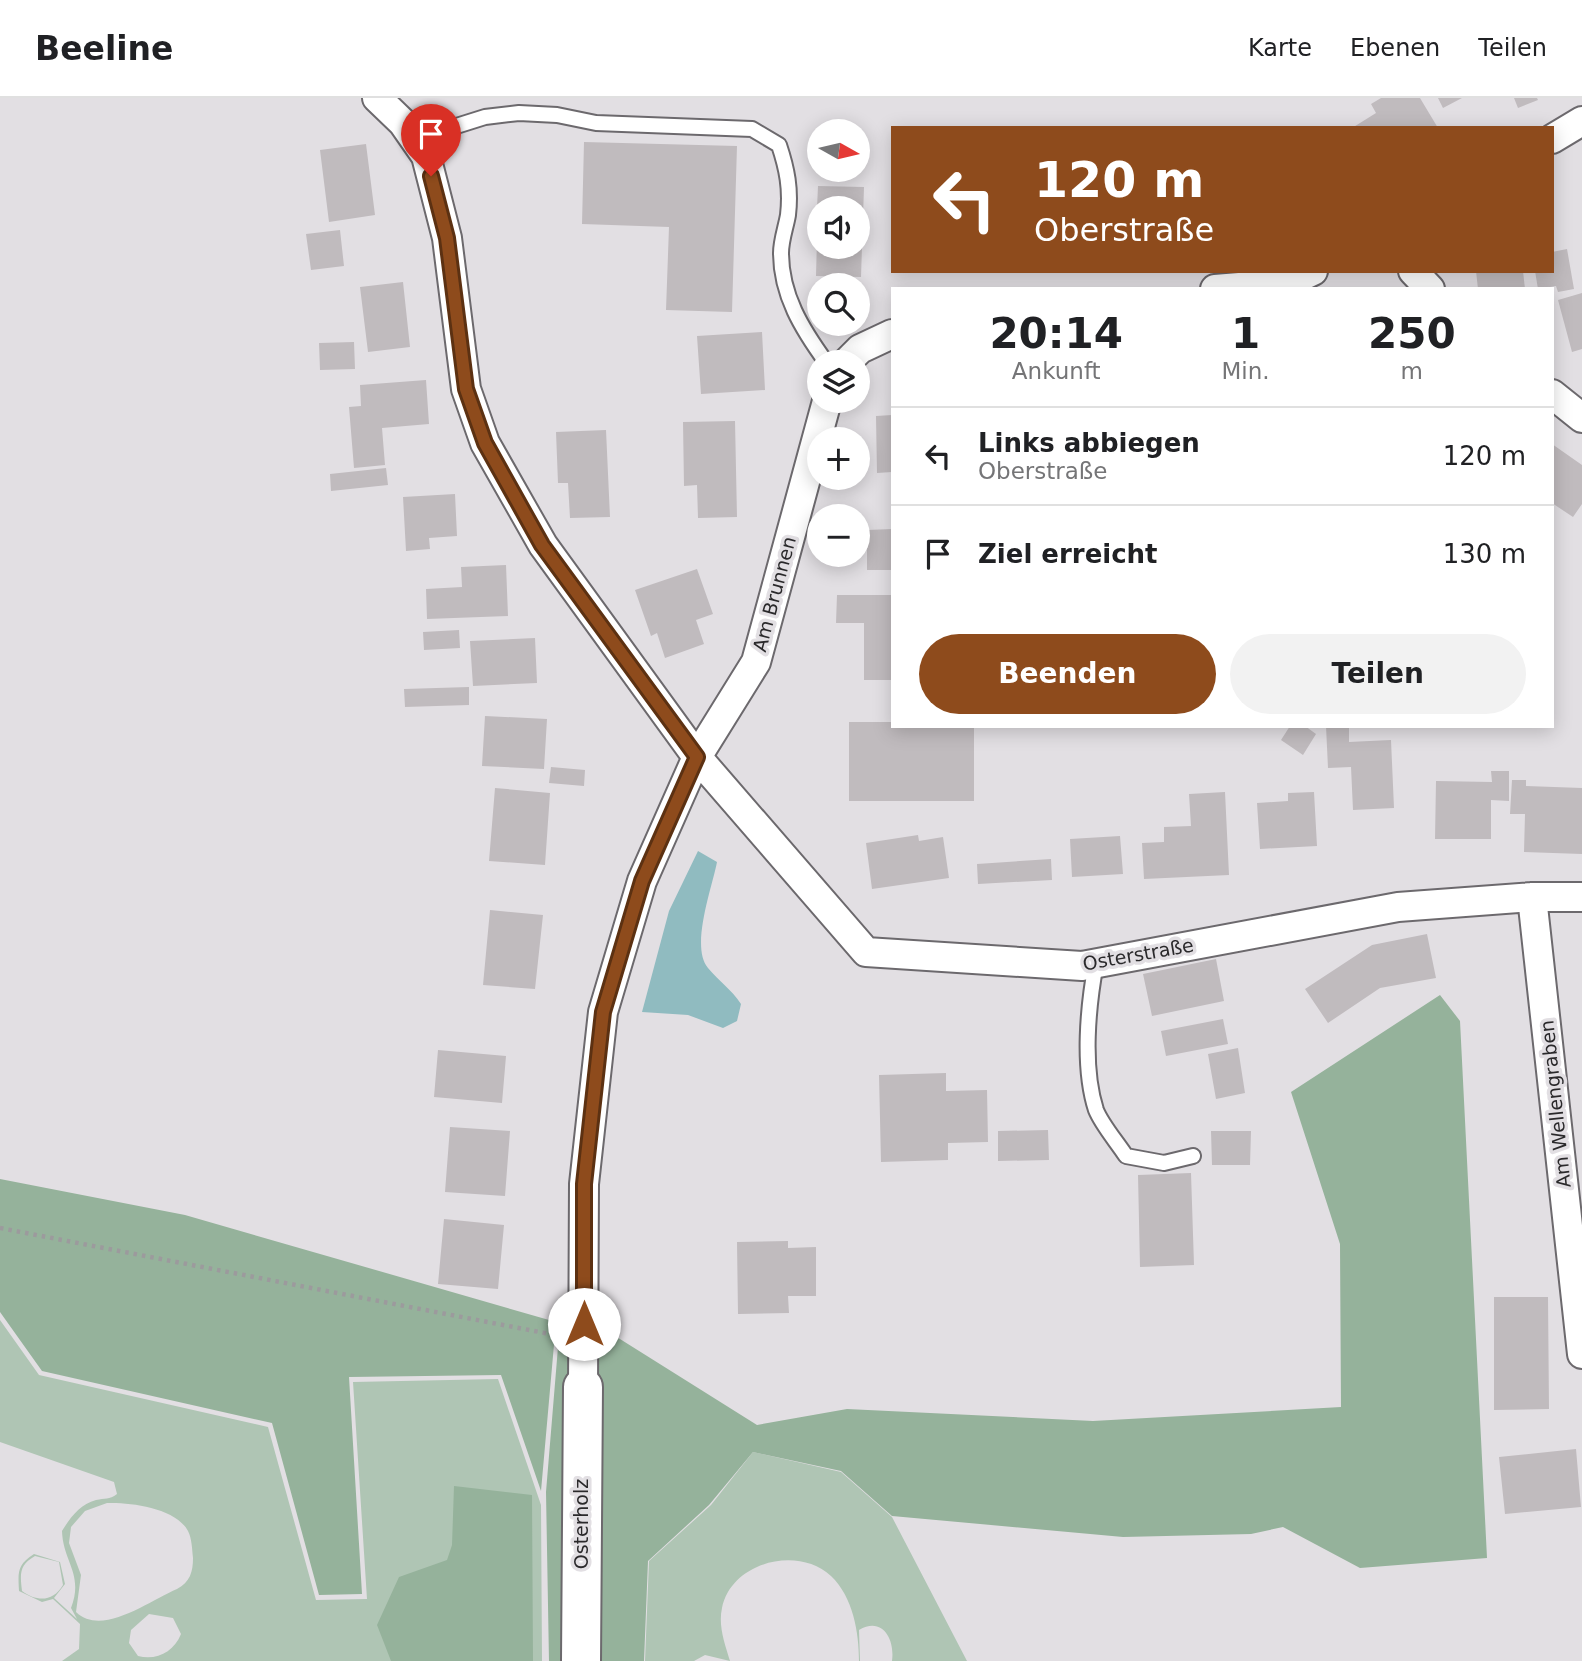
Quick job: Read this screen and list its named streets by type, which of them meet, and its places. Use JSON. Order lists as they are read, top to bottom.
{
  "streets": {
    "street": [
      "Am Brunnen",
      "Osterstraße",
      "Am Wellengraben",
      "Osterholz"
    ]
  },
  "crossings": [
    ["Am Brunnen", "Osterstraße"],
    ["Am Brunnen", "Osterholz"],
    ["Osterstraße", "Am Wellengraben"]
  ],
  "north": "right",
  "page": {
    "header": "Beeline",
    "nav": ["Karte", "Ebenen", "Teilen"],
    "map_buttons": ["+", "−"],
    "turn": ["120 m", "Oberstraße"],
    "eta": [
      "20:14",
      "Ankunft",
      "1",
      "Min.",
      "250",
      "m"
    ],
    "list": [
      {
        "name": "Links abbiegen",
        "note": "Oberstraße",
        "value": "120 m"
      },
      {
        "name": "Ziel erreicht",
        "value": "130 m"
      }
    ],
    "buttons": ["Beenden", "Teilen"]
  }
}
